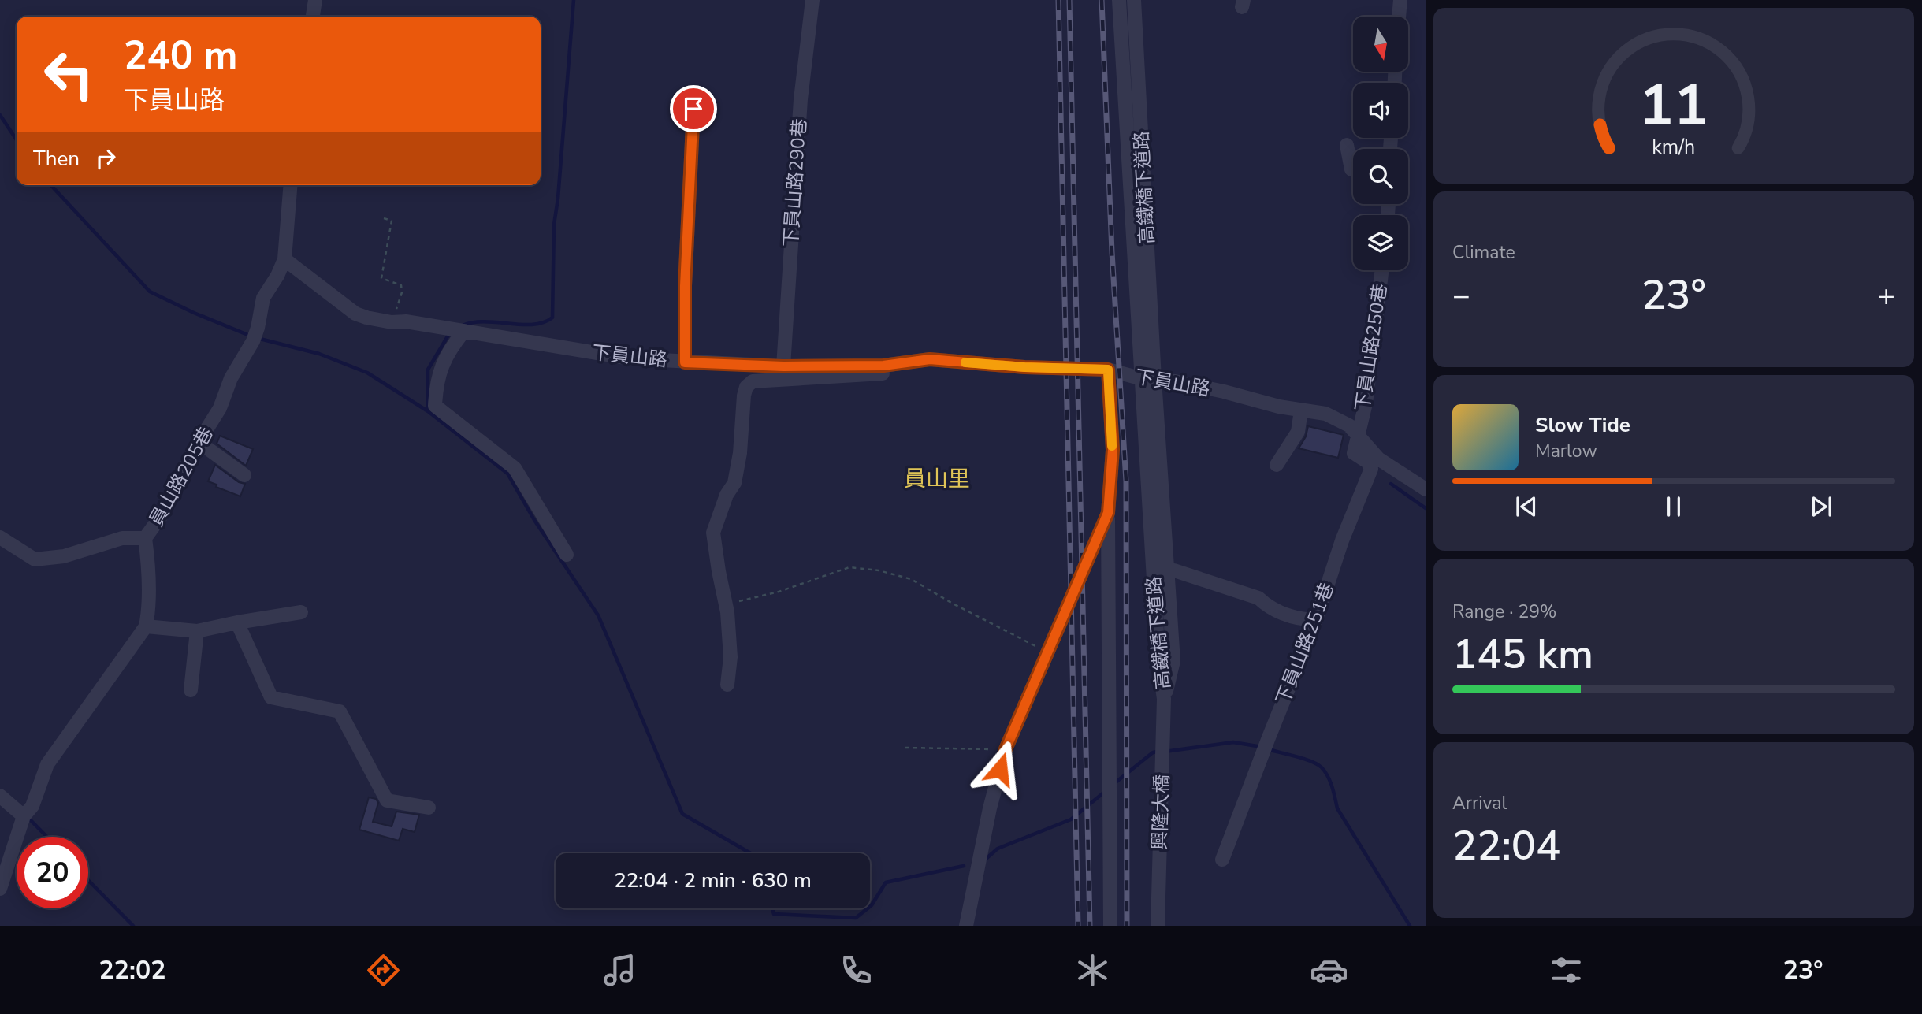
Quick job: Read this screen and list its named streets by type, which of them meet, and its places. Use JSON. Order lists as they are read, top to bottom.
{
  "streets": {
    "street": [
      "下員山路290巷",
      "高鐵橋下道路",
      "下員山路250巷",
      "下員山路",
      "員山路205巷",
      "下員山路251巷",
      "興隆大橋"
    ]
  },
  "crossings": [
    ["下員山路290巷", "下員山路"],
    ["高鐵橋下道路", "下員山路"],
    ["高鐵橋下道路", "興隆大橋"],
    ["下員山路250巷", "下員山路"],
    ["下員山路250巷", "下員山路251巷"],
    ["下員山路", "員山路205巷"],
    ["下員山路", "下員山路251巷"]
  ],
  "districts": ["員山里"],
  "north": "bottom",
  "page": {
    "turn": ["240 m", "下員山路"],
    "then": "Then",
    "tile": [
      "Climate",
      ["Range · 29%", "145 km"],
      ["Arrival", "22:04"]
    ],
    "heat": ["−", "23°", "+"],
    "song": ["Slow Tide", "Marlow"],
    "limit": "20",
    "trip": "22:04 · 2 min · 630 m",
    "tabs": ["22:02", "23°"],
    "gauge": ["11", "km/h"]
  }
}
